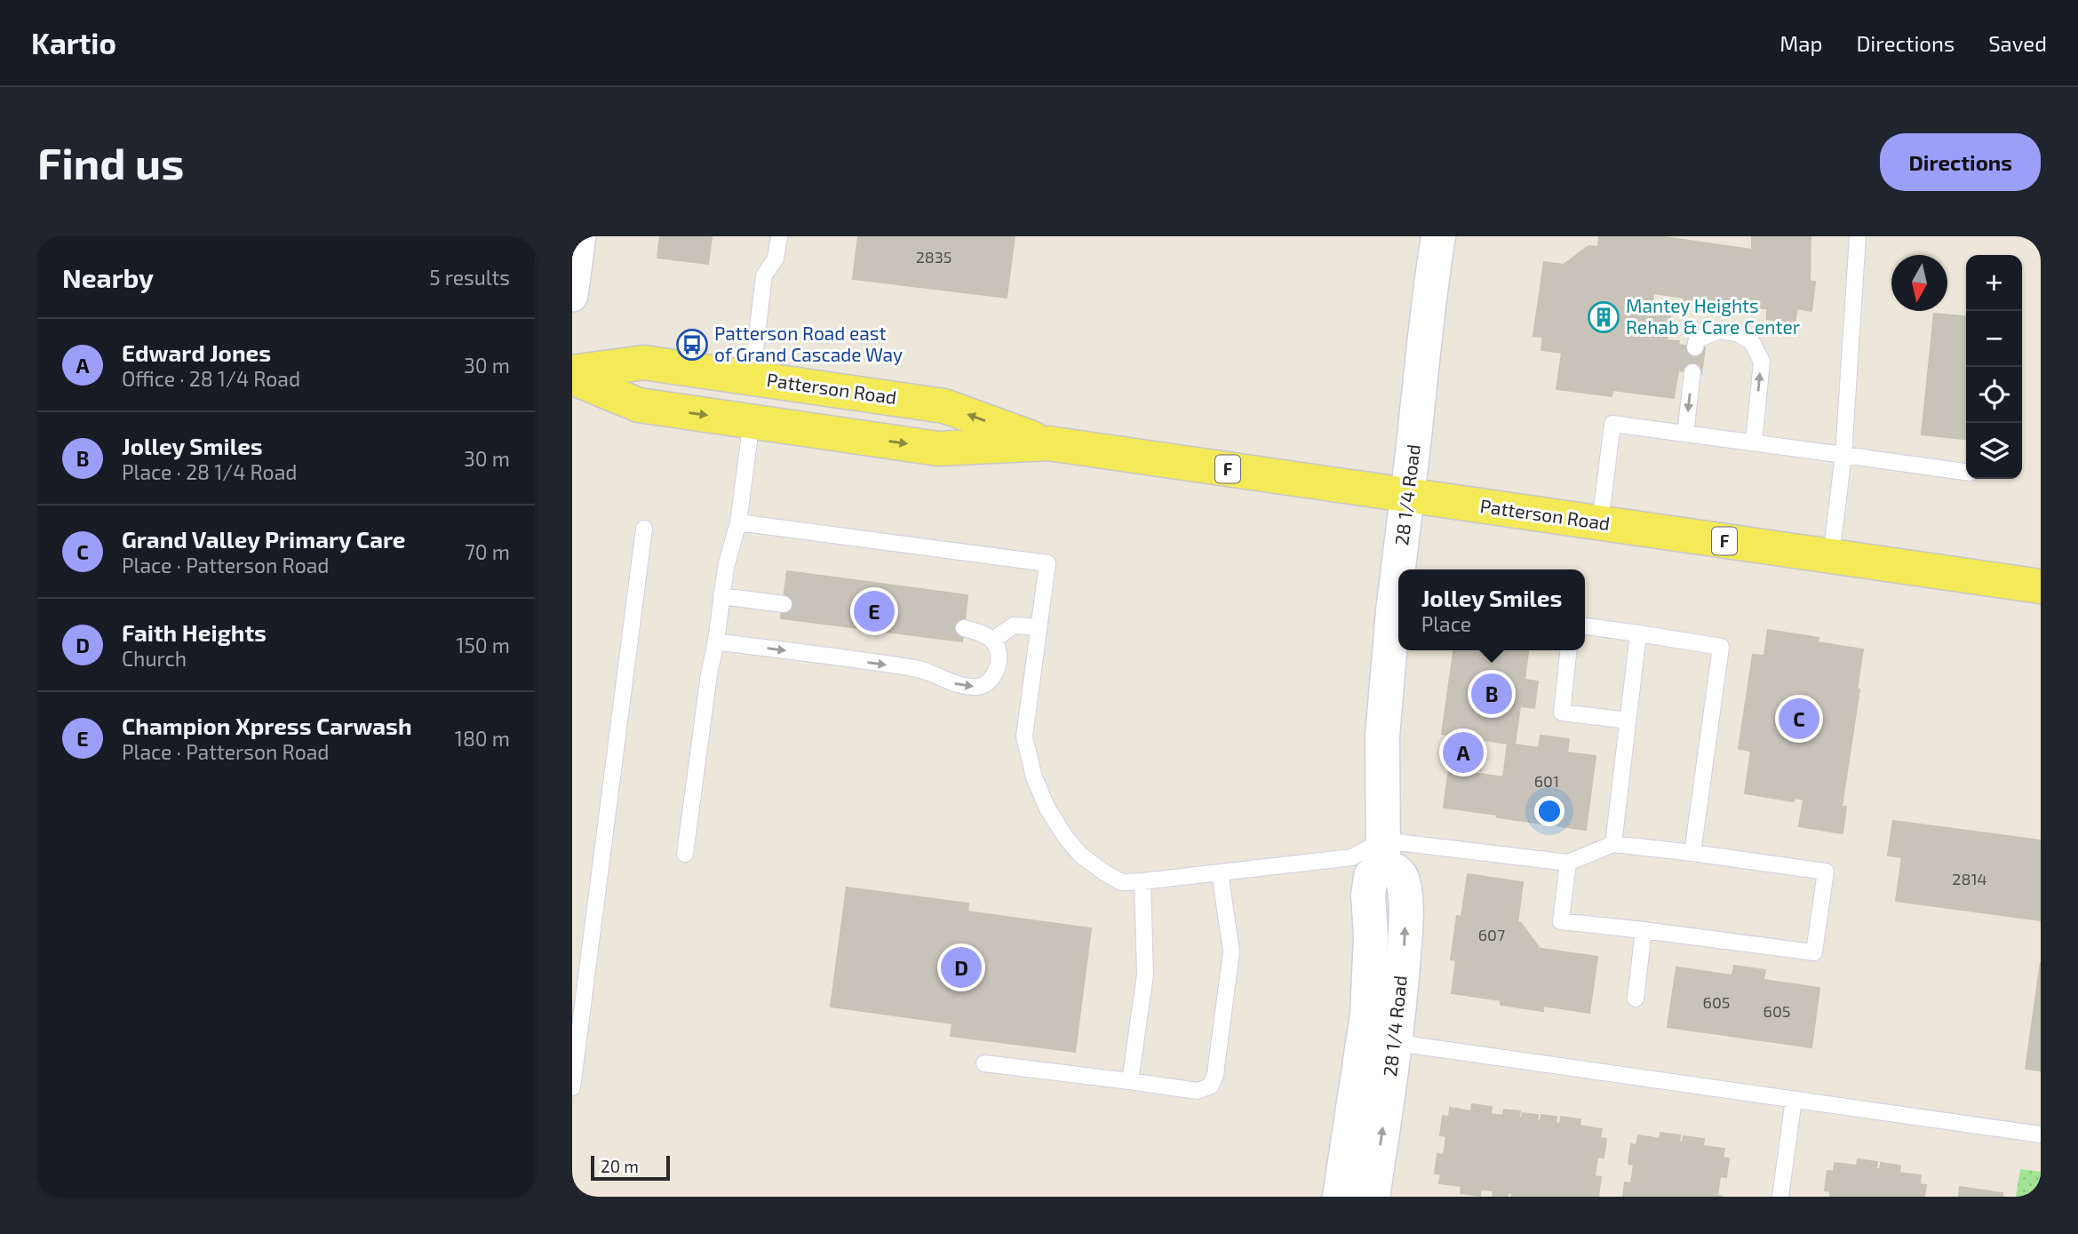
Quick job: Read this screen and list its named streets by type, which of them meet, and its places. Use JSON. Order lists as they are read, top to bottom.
{
  "streets": {
    "main road": ["Patterson Road", "F"],
    "street": ["28 1/4 Road"]
  },
  "crossings": [
    ["Patterson Road", "28 1/4 Road"]
  ],
  "places": {
    "building": ["Mantey Heights Rehab & Care Center"],
    "bus stop": ["Patterson Road east of Grand Cascade Way"]
  },
  "house_numbers": [
    "2835",
    "601",
    "2814",
    "607",
    "605",
    "605"
  ],
  "scale_bar": "20 m",
  "north": "bottom",
  "page": {
    "header": "Kartio",
    "nav": ["Map", "Directions", "Saved"],
    "buttons": "Directions",
    "title": "Find us",
    "heading": ["Nearby", "5 results"],
    "map_buttons": ["+", "−"],
    "list": [
      {
        "mark": "A",
        "name": "Edward Jones",
        "note": "Office · 28 1/4 Road",
        "value": "30 m"
      },
      {
        "mark": "B",
        "name": "Jolley Smiles",
        "note": "Place · 28 1/4 Road",
        "value": "30 m"
      },
      {
        "mark": "C",
        "name": "Grand Valley Primary Care",
        "note": "Place · Patterson Road",
        "value": "70 m"
      },
      {
        "mark": "D",
        "name": "Faith Heights",
        "note": "Church",
        "value": "150 m"
      },
      {
        "mark": "E",
        "name": "Champion Xpress Carwash",
        "note": "Place · Patterson Road",
        "value": "180 m"
      }
    ],
    "popup": ["Jolley Smiles", "Place"],
    "pins": [
      "E",
      "B",
      "C",
      "A",
      "D"
    ],
    "scale": "20 m"
  }
}
